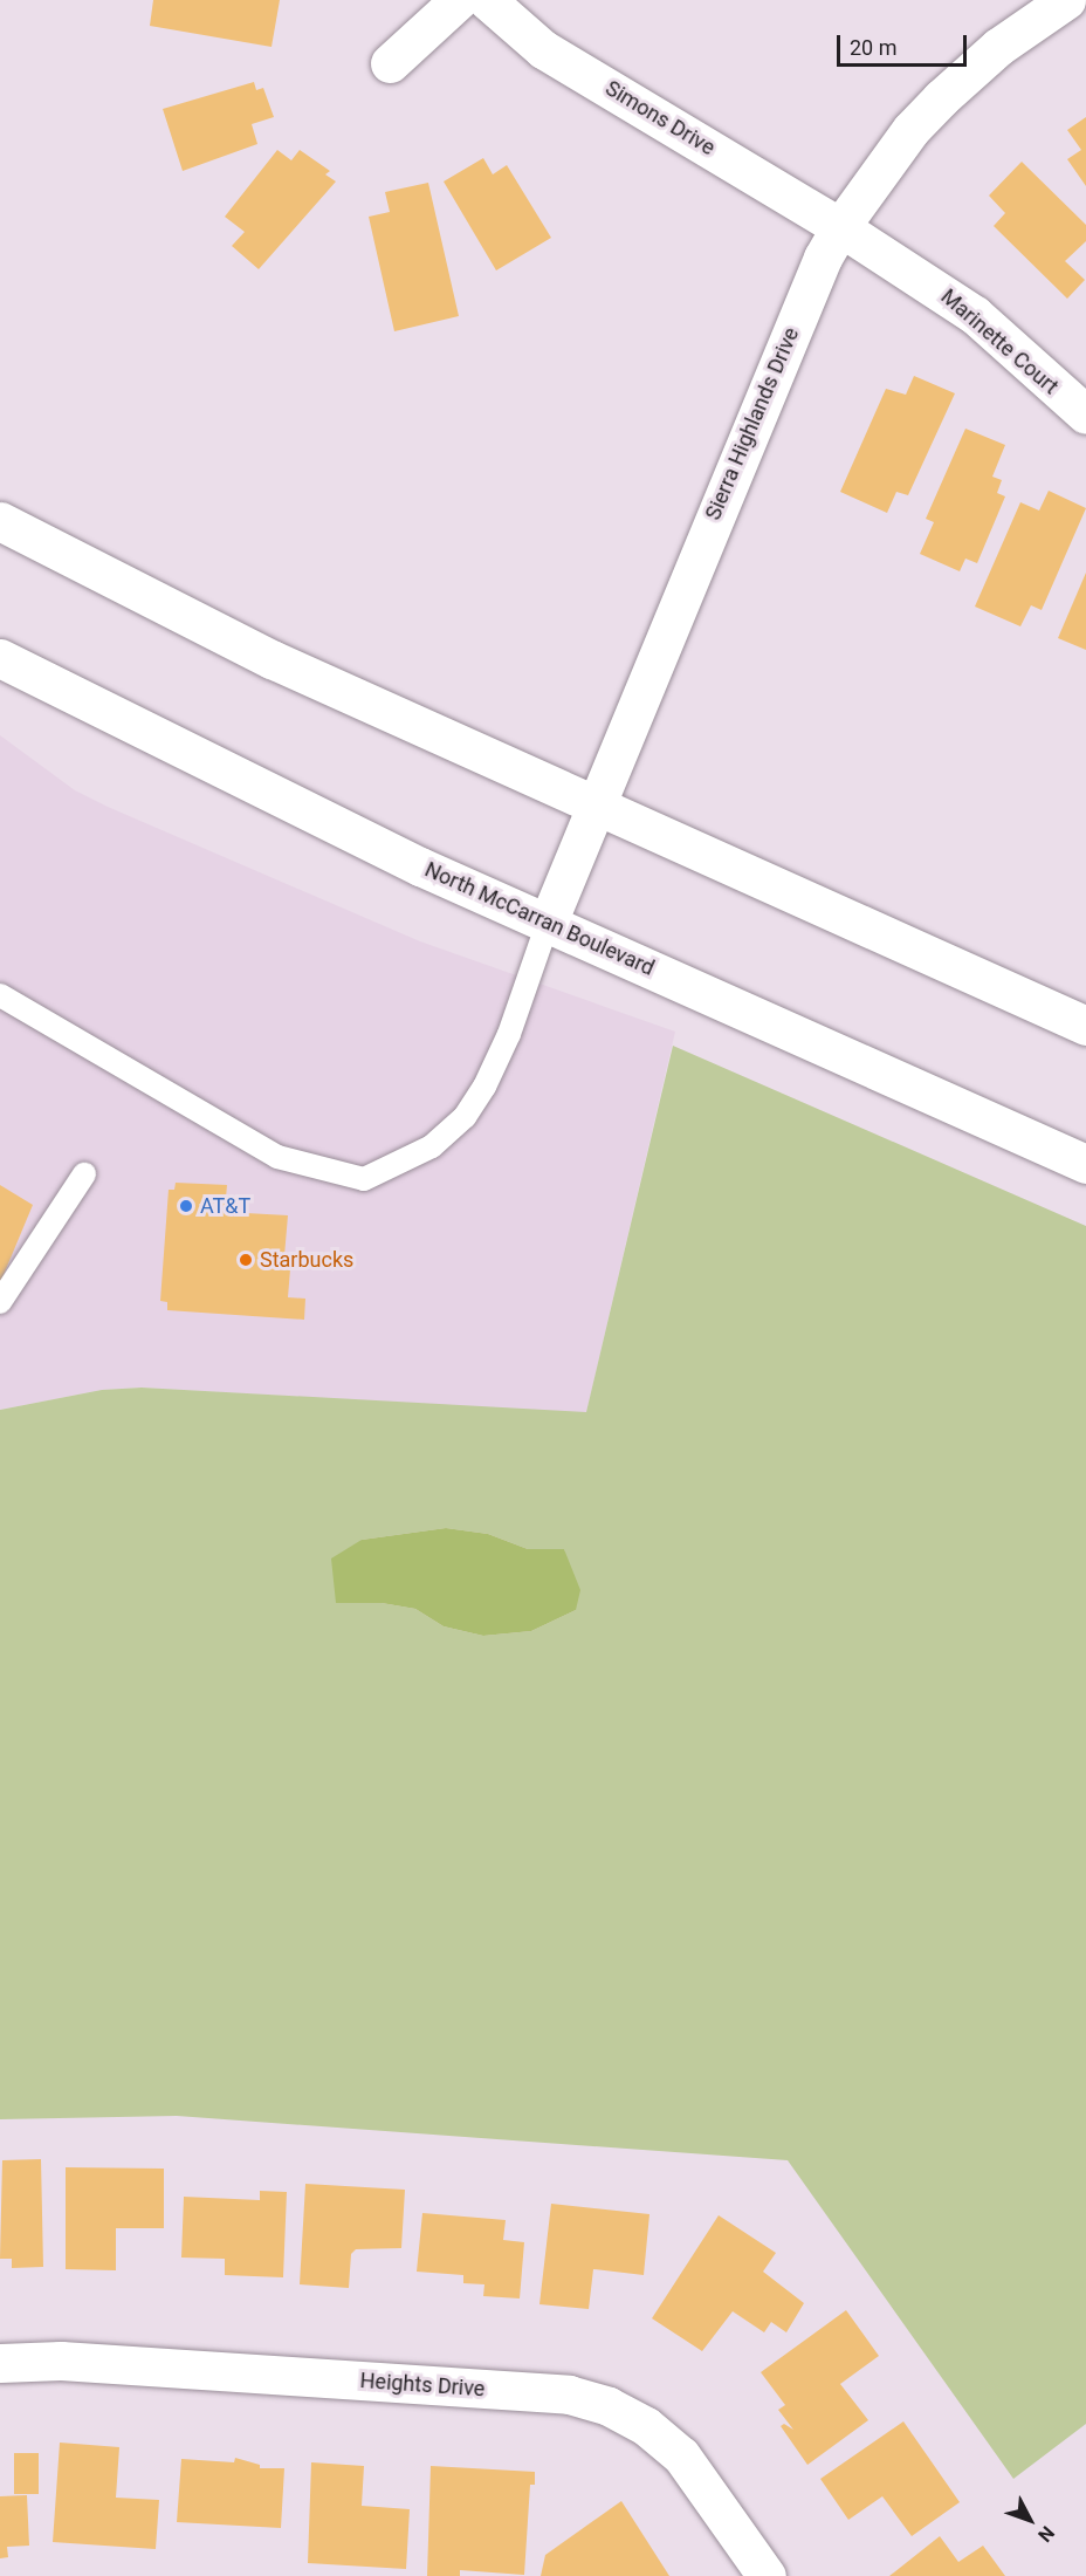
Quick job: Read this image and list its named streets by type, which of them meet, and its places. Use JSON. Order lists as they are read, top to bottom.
{
  "streets": {
    "street": [
      "Simons Drive",
      "Marinette Court",
      "Sierra Highlands Drive",
      "North McCarran Boulevard",
      "Heights Drive"
    ]
  },
  "crossings": [
    ["Simons Drive", "Marinette Court"],
    ["Simons Drive", "Sierra Highlands Drive"],
    ["Marinette Court", "Sierra Highlands Drive"],
    ["Sierra Highlands Drive", "North McCarran Boulevard"]
  ],
  "places": ["AT&T", "Starbucks"],
  "scale_bar": "20 m",
  "north": "bottom right"
}
